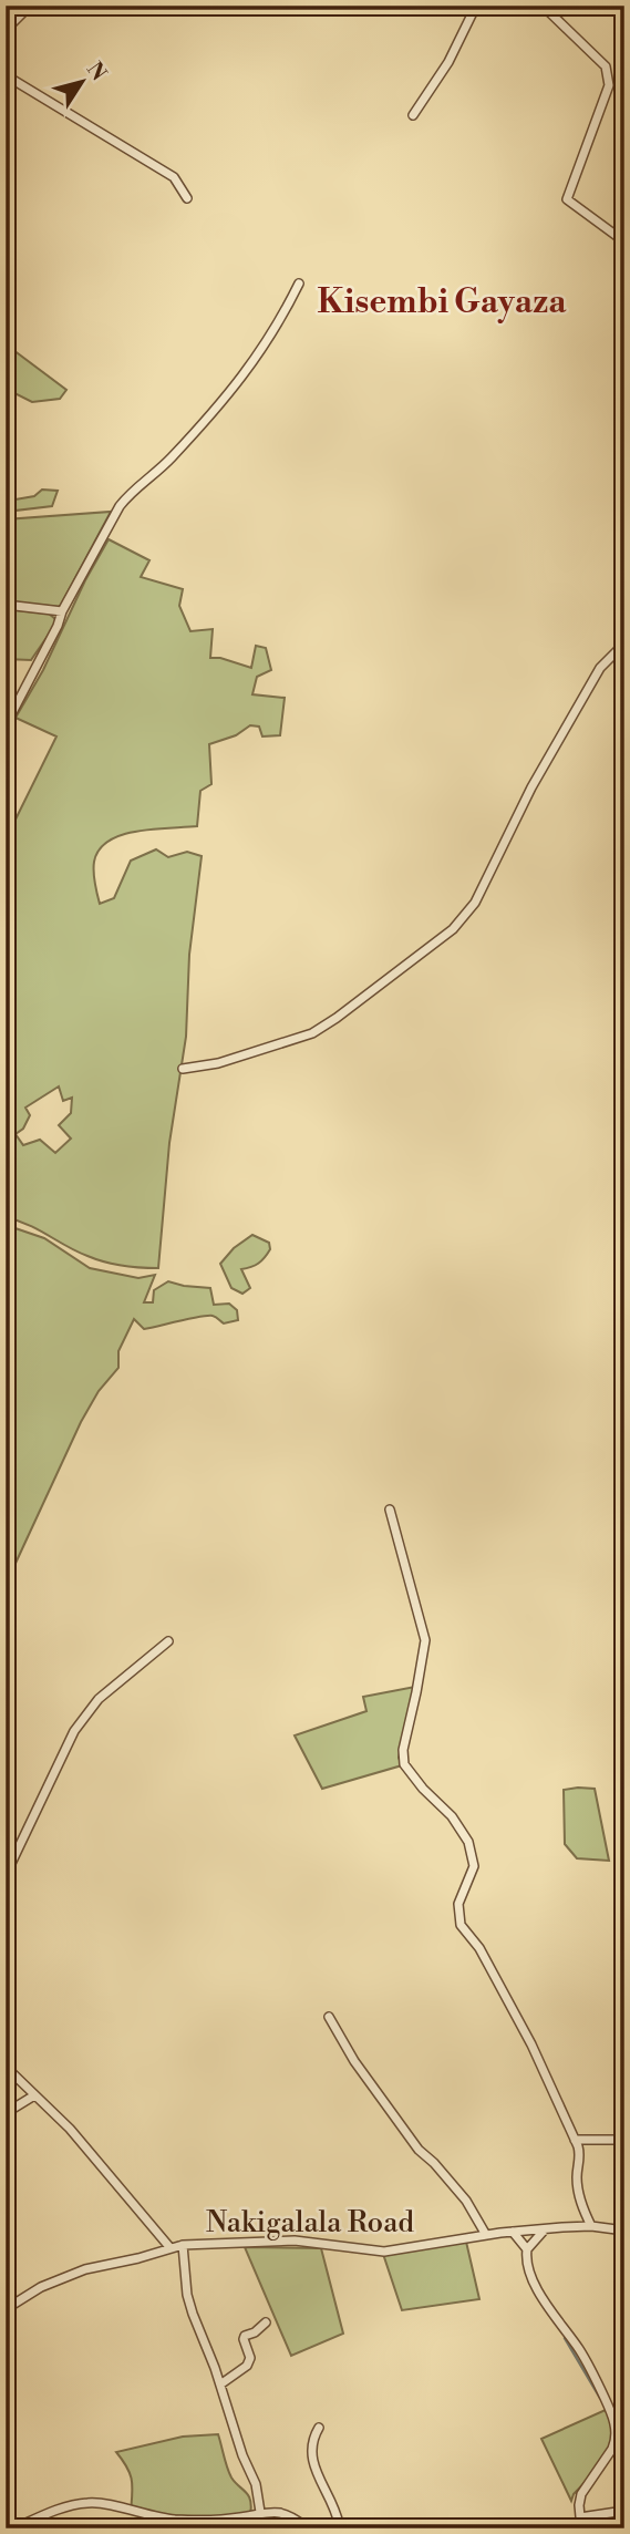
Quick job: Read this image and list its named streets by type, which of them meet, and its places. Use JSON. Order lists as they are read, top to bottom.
{
  "streets": {
    "street": ["Nakigalala Road"]
  },
  "districts": ["Kisembi Gayaza"],
  "north": "top right"
}
